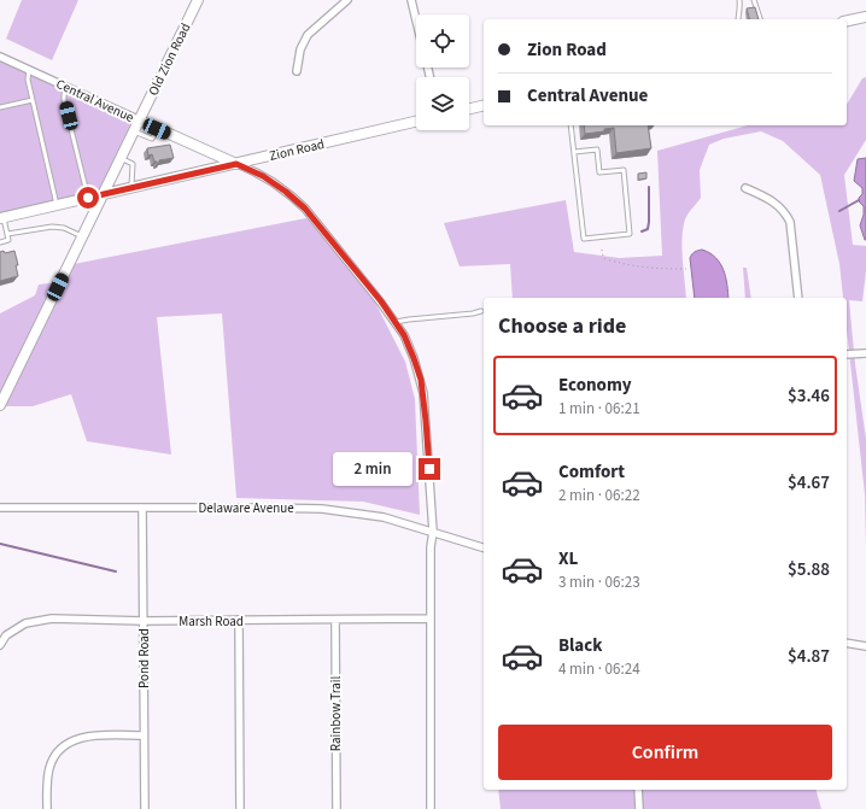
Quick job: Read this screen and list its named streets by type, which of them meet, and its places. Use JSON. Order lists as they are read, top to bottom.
{
  "streets": {
    "street": [
      "Old Zion Road",
      "Central Avenue",
      "Zion Road",
      "Delaware Avenue",
      "Marsh Road",
      "Pond Road",
      "Rainbow Trail"
    ]
  },
  "crossings": [
    ["Old Zion Road", "Central Avenue"],
    ["Old Zion Road", "Zion Road"],
    ["Central Avenue", "Zion Road"],
    ["Central Avenue", "Delaware Avenue"],
    ["Delaware Avenue", "Pond Road"],
    ["Marsh Road", "Pond Road"],
    ["Marsh Road", "Rainbow Trail"]
  ],
  "page": {
    "banner": ["Zion Road", "Central Avenue"],
    "heading": "Choose a ride",
    "list": [
      {
        "name": "Economy",
        "note": "1 min · 06:21",
        "value": "$3.46"
      },
      {
        "name": "Comfort",
        "note": "2 min · 06:22",
        "value": "$4.67"
      },
      {
        "name": "XL",
        "note": "3 min · 06:23",
        "value": "$5.88"
      },
      {
        "name": "Black",
        "note": "4 min · 06:24",
        "value": "$4.87"
      }
    ],
    "bubble": "2 min",
    "buttons": "Confirm"
  }
}
